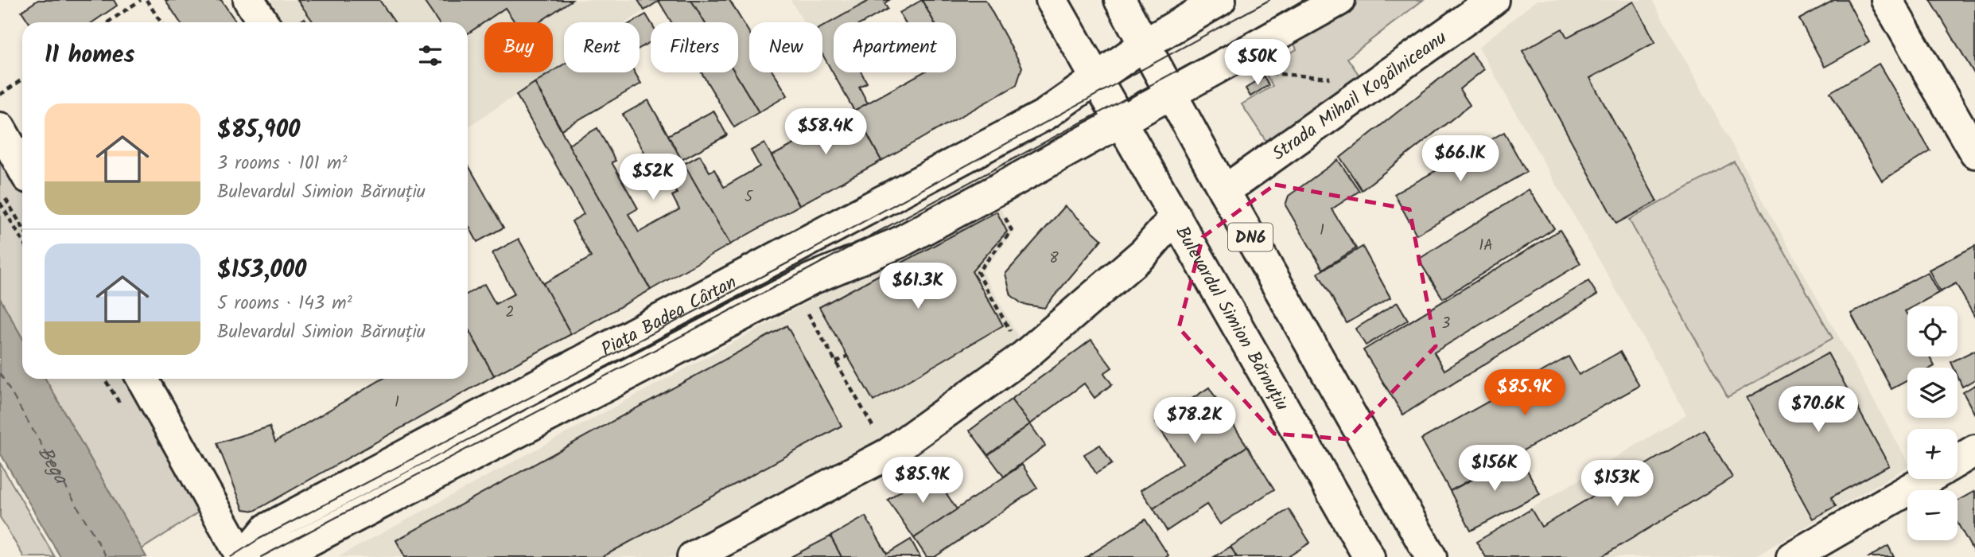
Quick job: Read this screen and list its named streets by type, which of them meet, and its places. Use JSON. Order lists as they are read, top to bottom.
{
  "streets": {
    "street": [
      "Strada Mihail Kogălniceanu",
      "DN6",
      "Piața Badea Cârțan",
      "Bulevardul Simion Bărnuțiu"
    ]
  },
  "crossings": [
    ["Strada Mihail Kogălniceanu", "DN6"],
    ["Piața Badea Cârțan", "Bulevardul Simion Bărnuțiu"]
  ],
  "water": ["Bega"],
  "house_numbers": [
    "5",
    "1",
    "1A",
    "8",
    "2",
    "3",
    "1"
  ],
  "page": {
    "chip": [
      "Buy",
      "Rent",
      "Filters",
      "New",
      "Apartment"
    ],
    "heading": "11 homes",
    "price": [
      "$50K",
      "$58.4K",
      "$66.1K",
      "$52K",
      "$61.3K",
      "$85.9K",
      "$70.6K",
      "$78.2K",
      "$156K",
      "$85.9K",
      "$153K"
    ],
    "list": [
      {
        "name": "$85,900",
        "note": "3 rooms · 101 m² · Bulevardul Simion Bărnuțiu"
      },
      {
        "name": "$153,000",
        "note": "5 rooms · 143 m² · Bulevardul Simion Bărnuțiu"
      }
    ],
    "map_buttons": ["+", "−"]
  }
}
